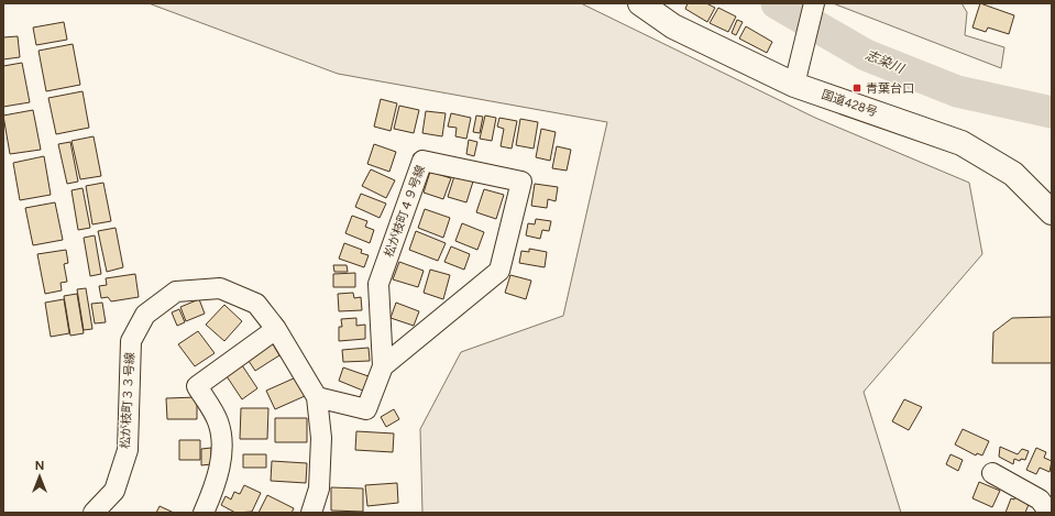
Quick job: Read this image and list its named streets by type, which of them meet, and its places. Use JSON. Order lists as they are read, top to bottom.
{
  "streets": {
    "highway": ["国道428号"],
    "street": ["松が枝町４９号線", "松が枝町３３号線"]
  },
  "crossings": [
    ["松が枝町４９号線", "松が枝町３３号線"]
  ],
  "water": ["志染川"],
  "places": {
    "transit": ["青葉台口"]
  },
  "north": "top"
}
